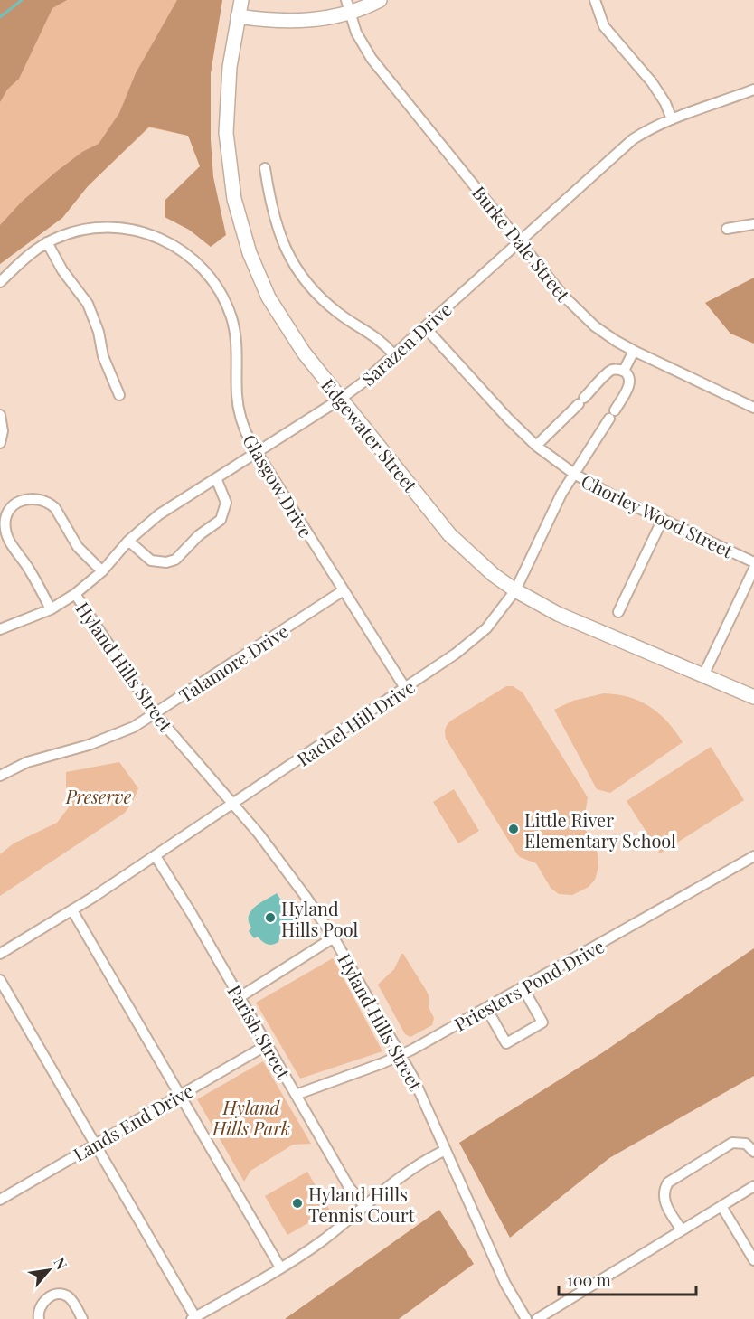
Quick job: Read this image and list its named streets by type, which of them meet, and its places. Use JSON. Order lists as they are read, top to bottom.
{
  "streets": {
    "street": [
      "Burke Dale Street",
      "Sarazen Drive",
      "Edgewater Street",
      "Glasgow Drive",
      "Chorley Wood Street",
      "Talamore Drive",
      "Hyland Hills Street",
      "Rachel Hill Drive",
      "Priesters Pond Drive",
      "Parish Street",
      "Lands End Drive"
    ]
  },
  "crossings": [
    ["Burke Dale Street", "Sarazen Drive"],
    ["Sarazen Drive", "Edgewater Street"],
    ["Sarazen Drive", "Glasgow Drive"],
    ["Sarazen Drive", "Chorley Wood Street"],
    ["Sarazen Drive", "Hyland Hills Street"],
    ["Edgewater Street", "Rachel Hill Drive"],
    ["Glasgow Drive", "Talamore Drive"],
    ["Glasgow Drive", "Rachel Hill Drive"],
    ["Chorley Wood Street", "Rachel Hill Drive"],
    ["Talamore Drive", "Hyland Hills Street"],
    ["Hyland Hills Street", "Rachel Hill Drive"],
    ["Hyland Hills Street", "Priesters Pond Drive"],
    ["Rachel Hill Drive", "Parish Street"],
    ["Priesters Pond Drive", "Parish Street"],
    ["Parish Street", "Lands End Drive"]
  ],
  "parks": ["Preserve", "Hyland Hills Park"],
  "places": ["Little River Elementary School", "Hyland Hills Pool", "Hyland Hills Tennis Court"],
  "scale_bar": "100 m",
  "north": "top right"
}
